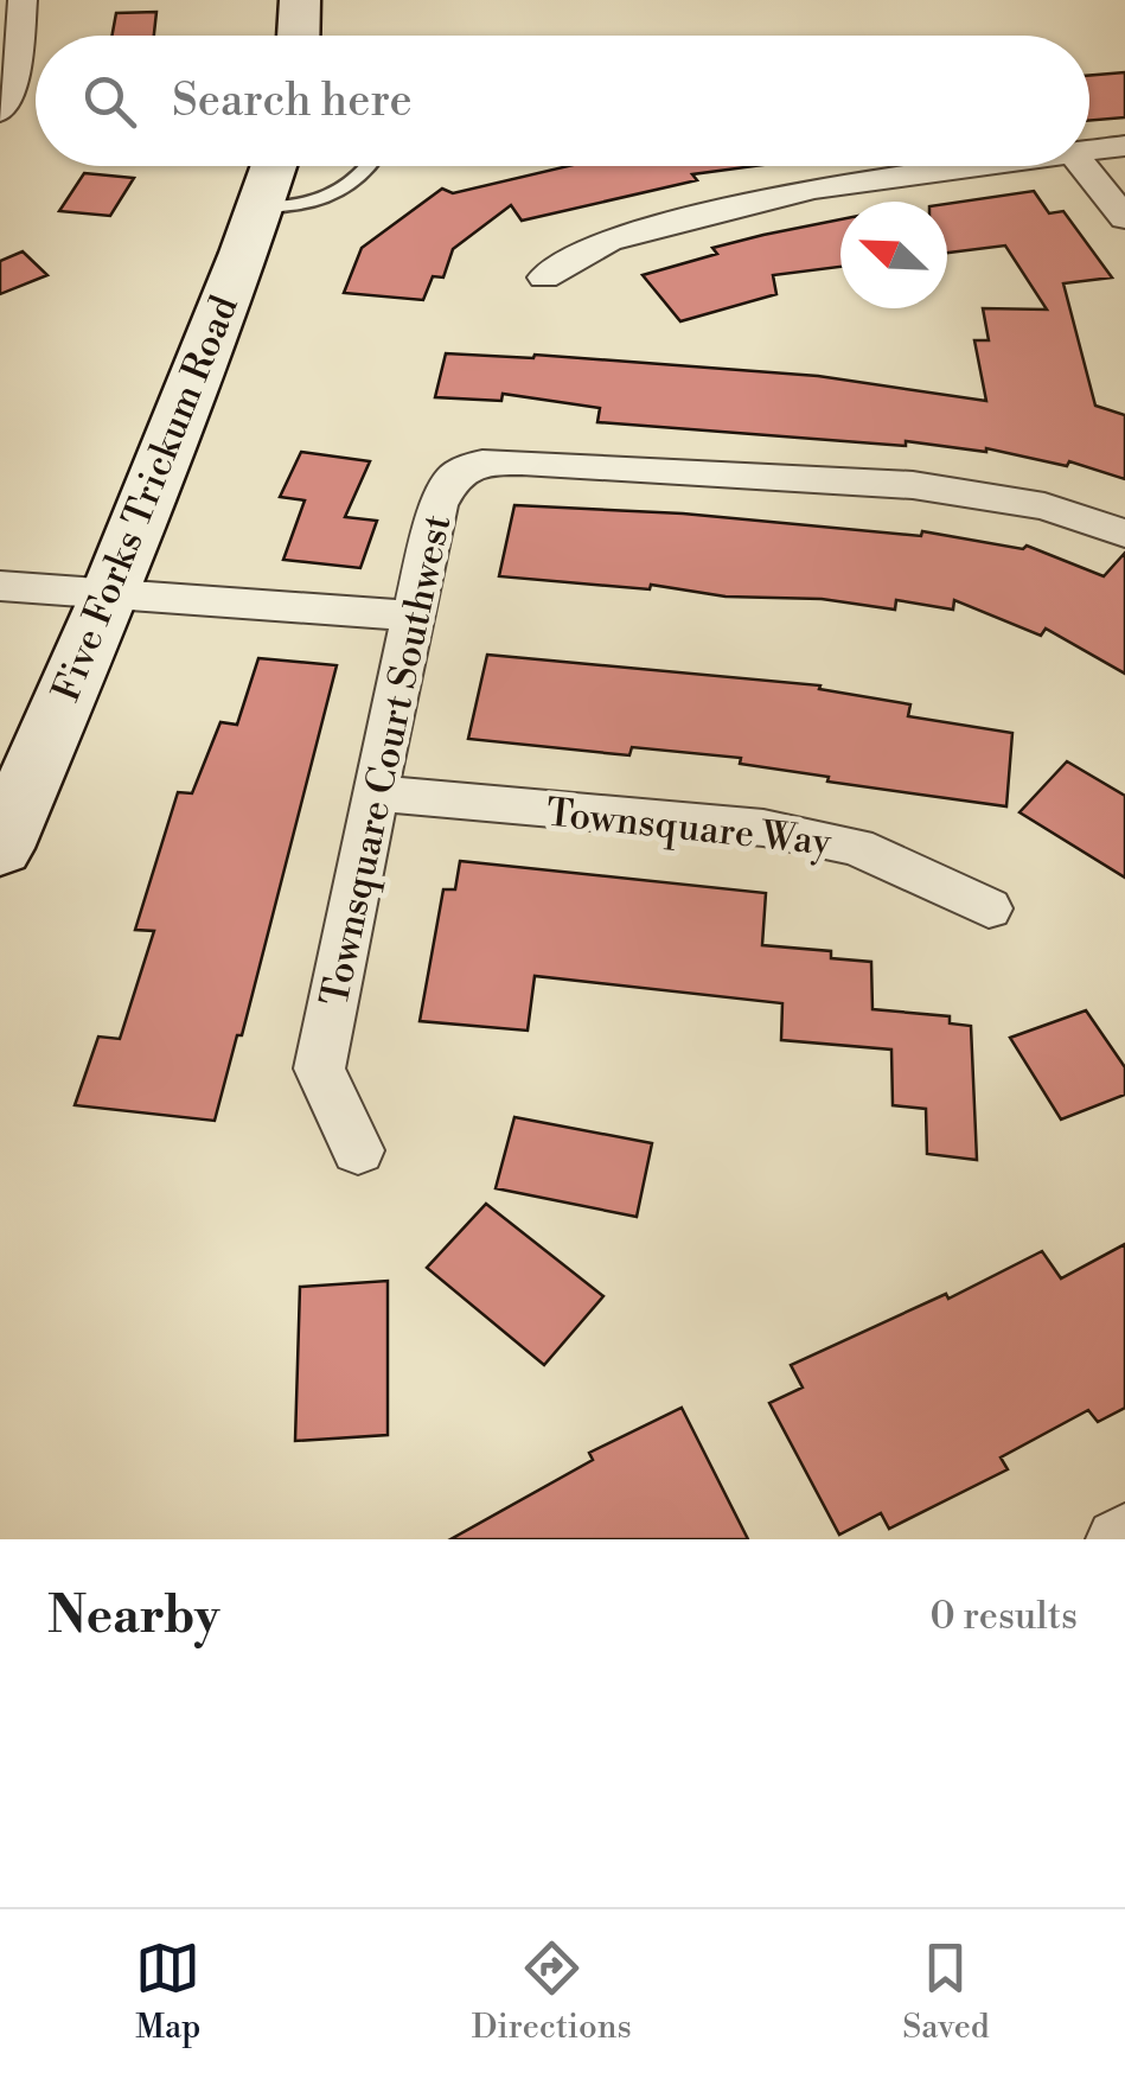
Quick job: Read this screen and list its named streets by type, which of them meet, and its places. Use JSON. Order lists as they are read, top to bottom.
{
  "streets": {
    "main road": ["Five Forks Trickum Road"],
    "street": ["Townsquare Court Southwest", "Townsquare Way"]
  },
  "crossings": [
    ["Townsquare Court Southwest", "Townsquare Way"]
  ],
  "north": "top left",
  "page": {
    "search": "Search here",
    "heading": ["Nearby", "0 results"],
    "nav": ["Map", "Directions", "Saved"]
  }
}
